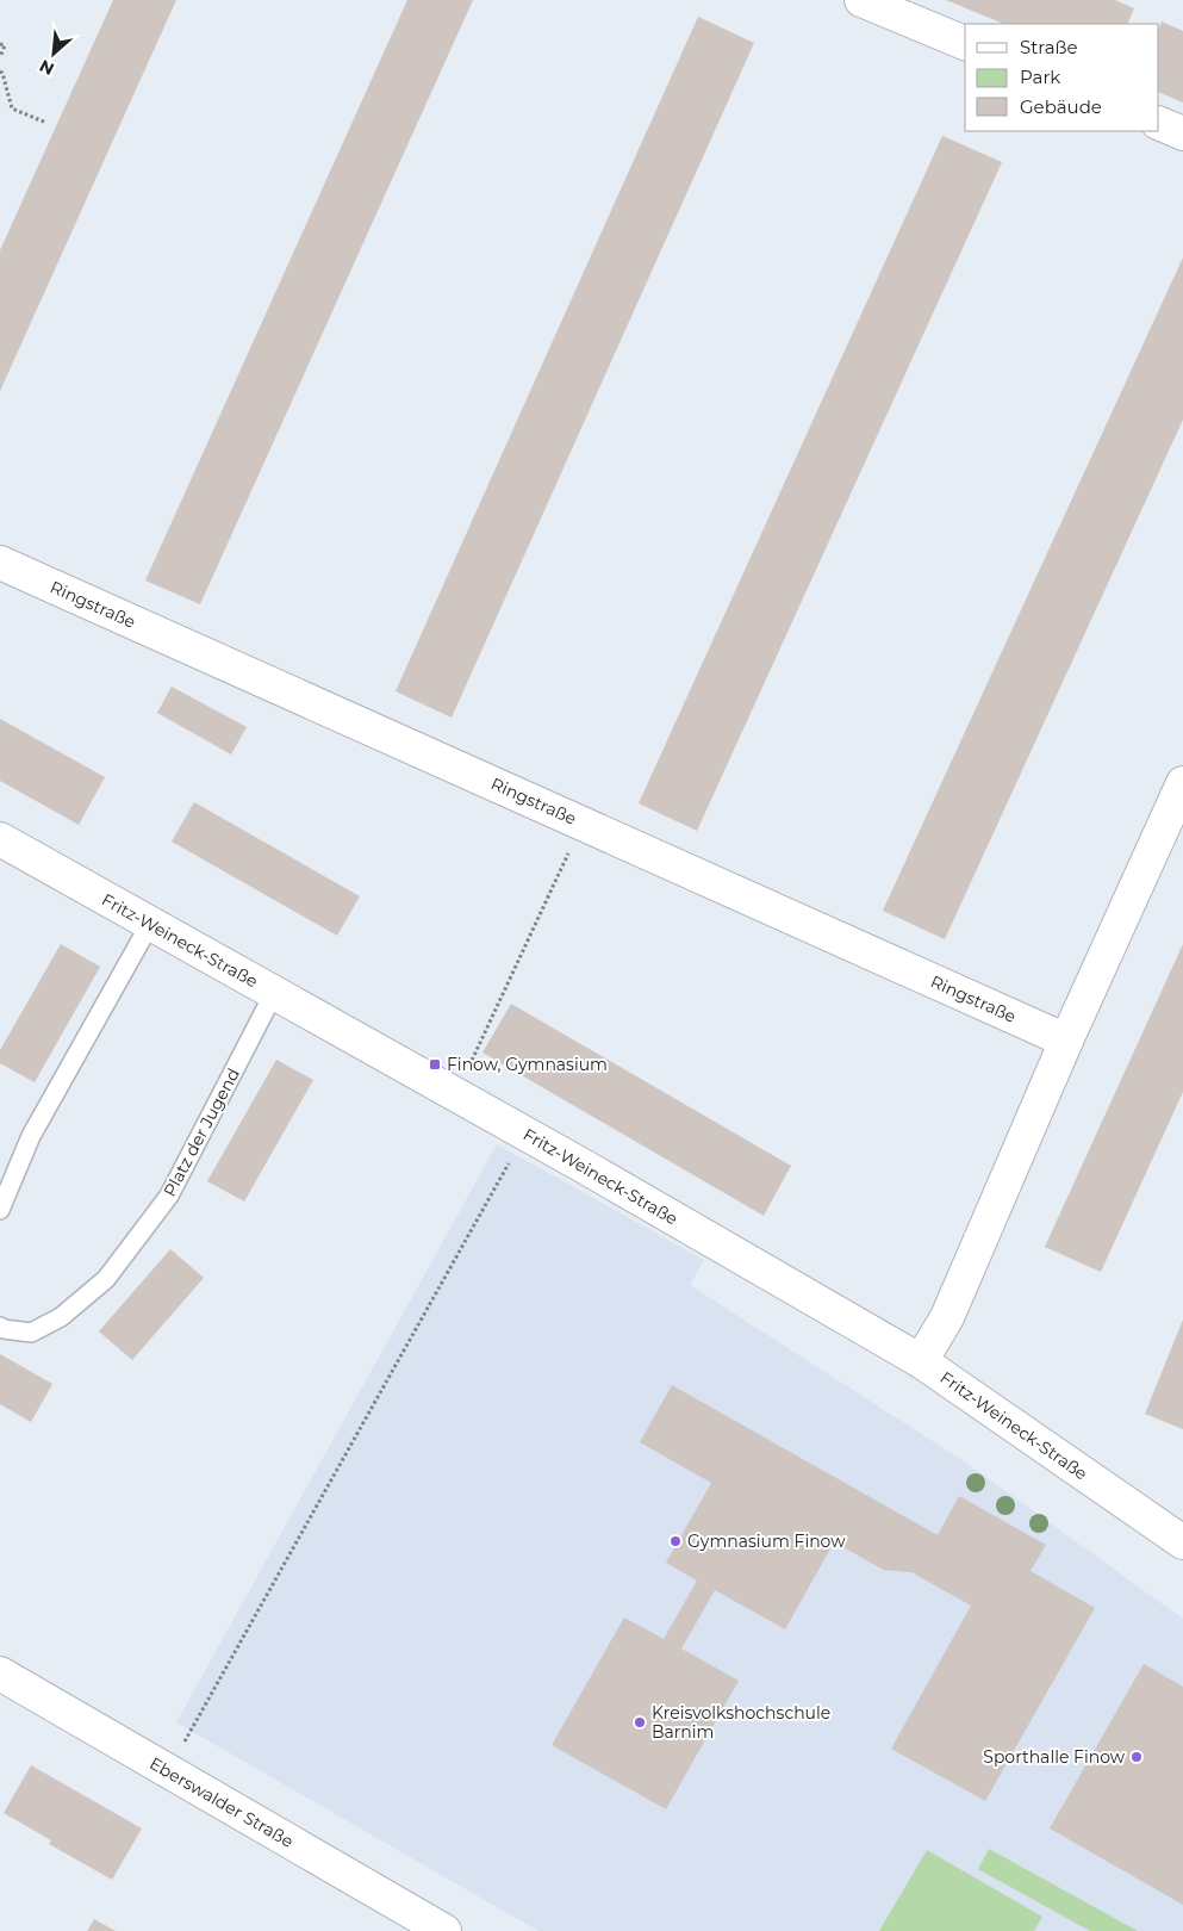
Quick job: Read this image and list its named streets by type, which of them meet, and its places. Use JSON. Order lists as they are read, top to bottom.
{
  "streets": {
    "street": ["Ringstraße", "Fritz-Weineck-Straße", "Eberswalder Straße"],
    "lane": ["Platz der Jugend"]
  },
  "crossings": [
    ["Fritz-Weineck-Straße", "Platz der Jugend"]
  ],
  "places": {
    "transit": ["Finow, Gymnasium"],
    "other": ["Gymnasium Finow", "Kreisvolkshochschule Barnim", "Sporthalle Finow"]
  },
  "legend": ["Straße", "Park", "Gebäude"],
  "north": "bottom left"
}
